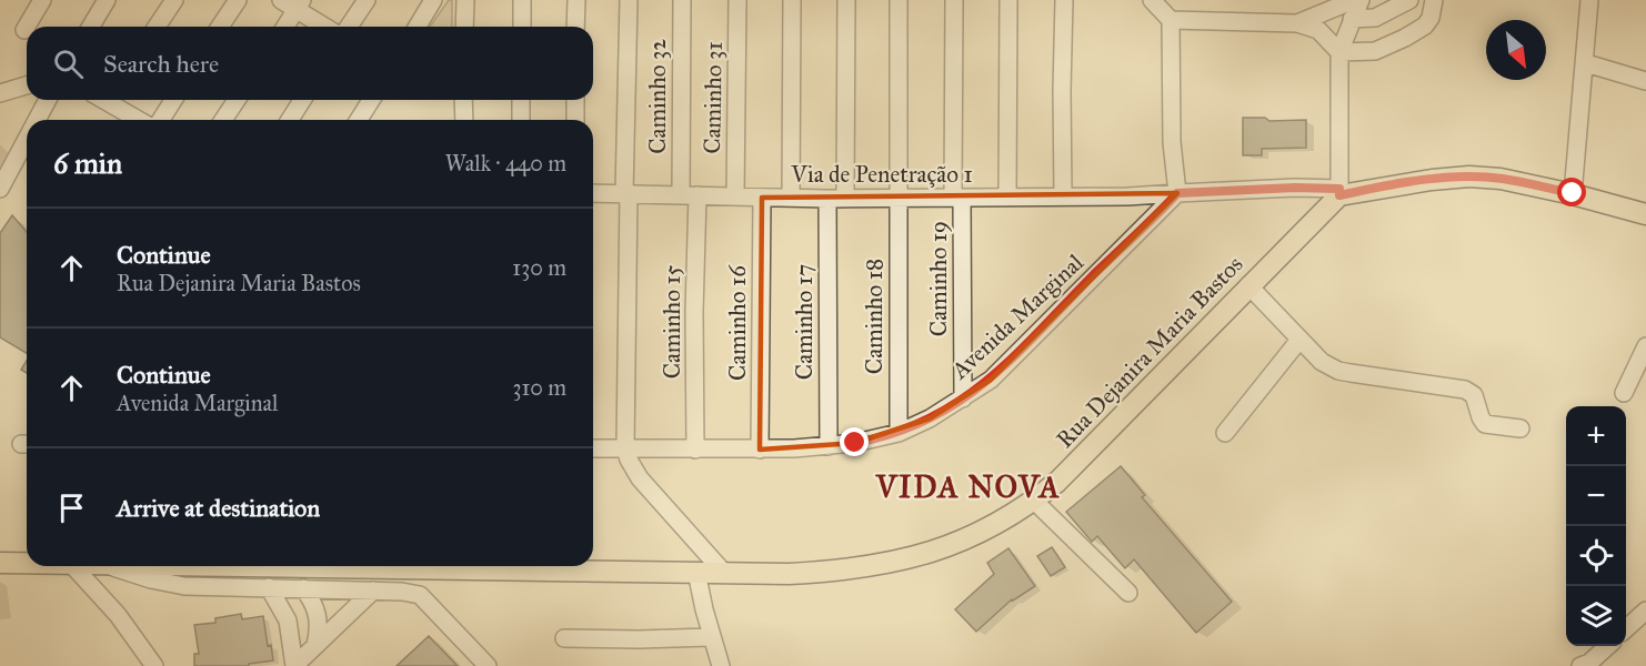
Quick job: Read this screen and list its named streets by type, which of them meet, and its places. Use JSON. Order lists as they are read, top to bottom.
{
  "streets": {
    "main road": ["Rua Dejanira Maria Bastos"],
    "street": [
      "Caminho 32",
      "Caminho 31",
      "Via de Penetração 1",
      "Caminho 19",
      "Caminho 18",
      "Avenida Marginal",
      "Caminho 15",
      "Caminho 17",
      "Caminho 16"
    ]
  },
  "crossings": [
    ["Caminho 32", "Via de Penetração 1"],
    ["Caminho 32", "Caminho 15"],
    ["Caminho 31", "Via de Penetração 1"],
    ["Via de Penetração 1", "Caminho 19"],
    ["Via de Penetração 1", "Caminho 18"],
    ["Via de Penetração 1", "Avenida Marginal"],
    ["Via de Penetração 1", "Caminho 15"],
    ["Via de Penetração 1", "Caminho 17"],
    ["Via de Penetração 1", "Caminho 16"],
    ["Caminho 19", "Avenida Marginal"],
    ["Caminho 18", "Avenida Marginal"],
    ["Avenida Marginal", "Caminho 15"],
    ["Avenida Marginal", "Caminho 17"],
    ["Avenida Marginal", "Caminho 16"]
  ],
  "districts": ["VIDA NOVA"],
  "north": "bottom right",
  "page": {
    "search": "Search here",
    "heading": ["6 min", "Walk · 440 m"],
    "list": [
      ["Continue", "Rua Dejanira Maria Bastos", "130 m"],
      ["Continue", "Avenida Marginal", "310 m"],
      "Arrive at destination"
    ],
    "map_buttons": ["+", "−"]
  }
}
